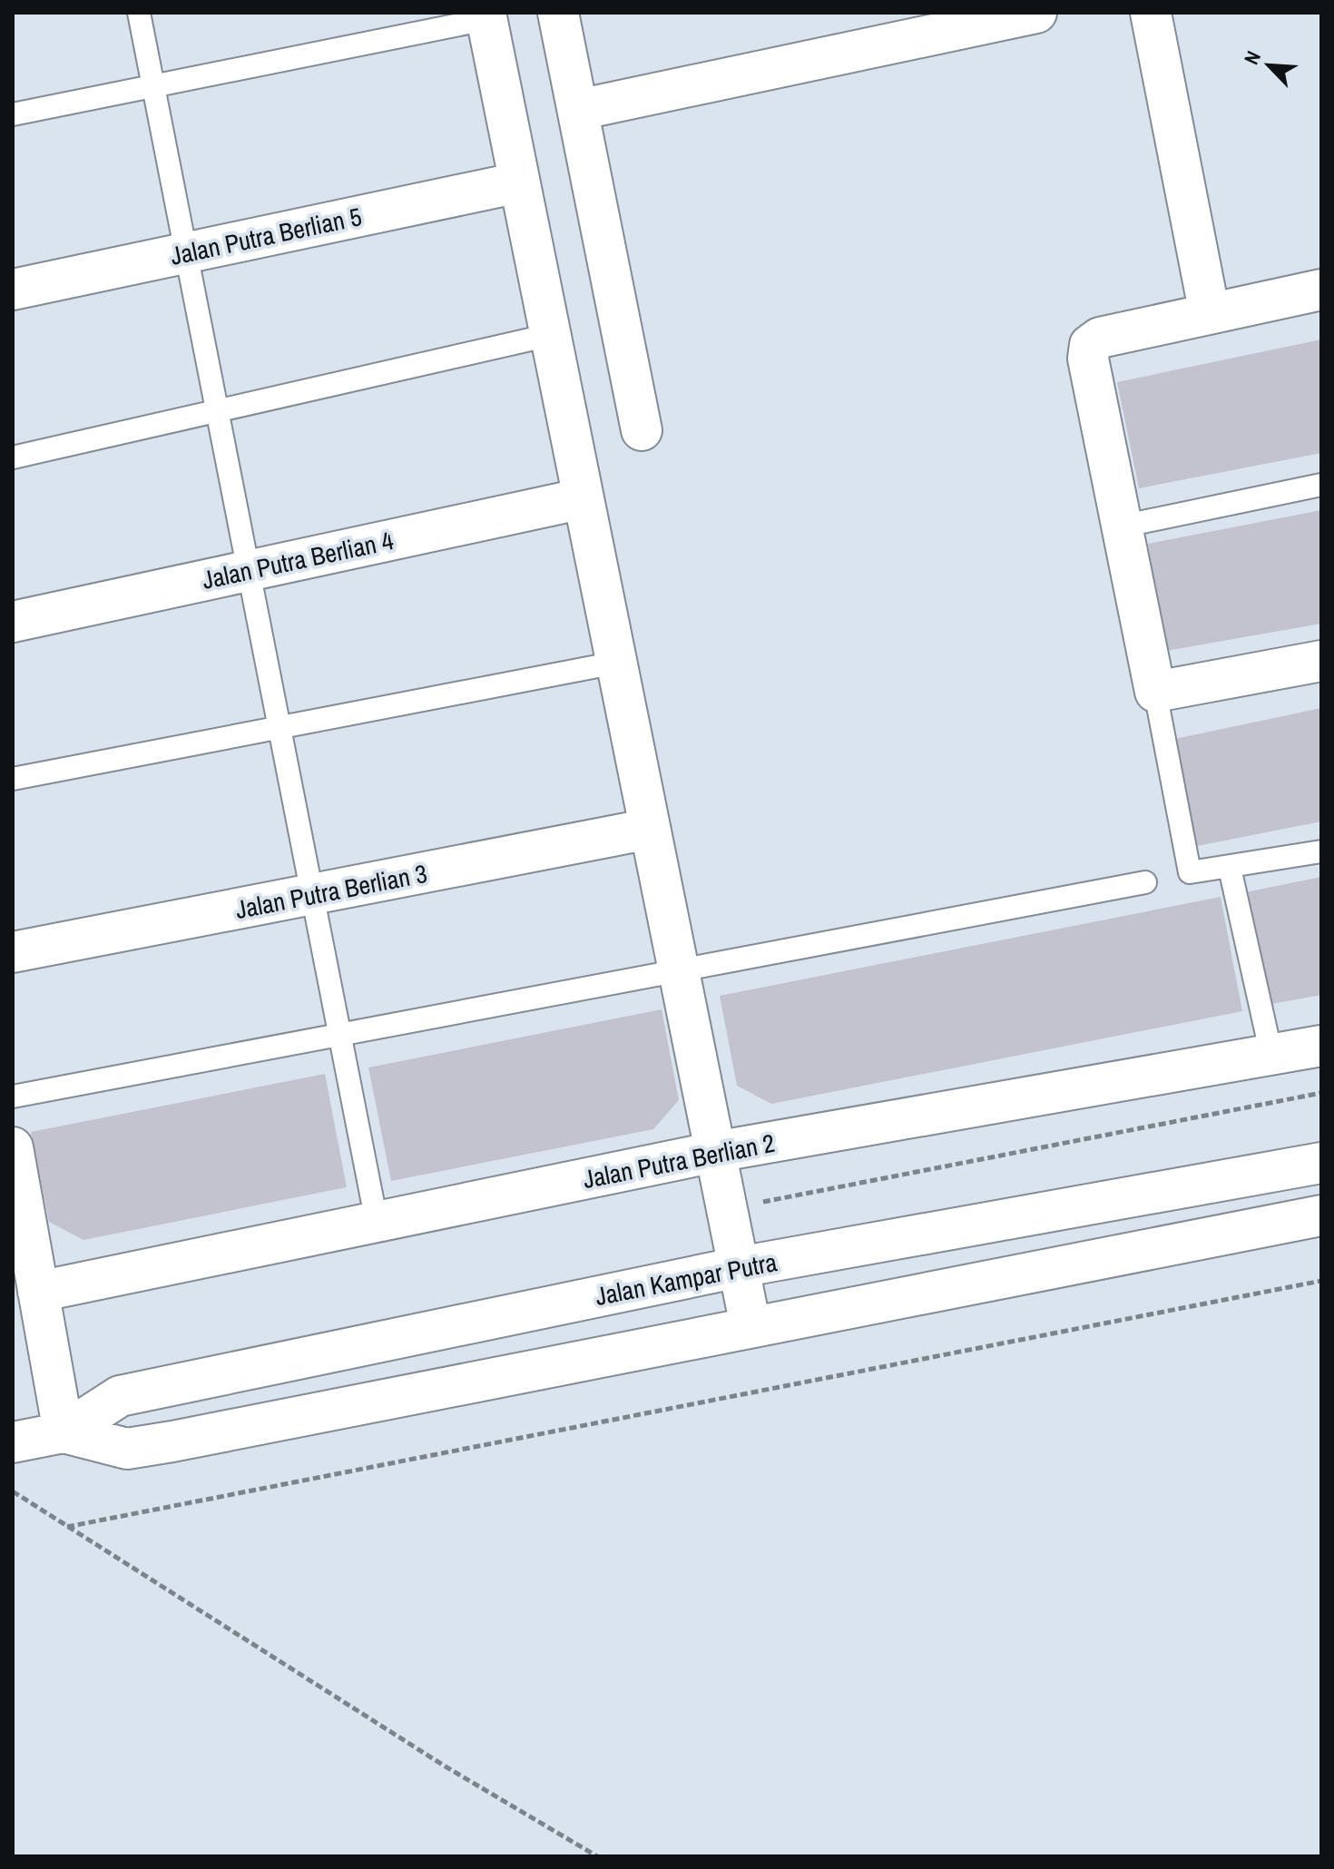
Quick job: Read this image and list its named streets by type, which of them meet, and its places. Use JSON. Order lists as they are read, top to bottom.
{
  "streets": {
    "street": [
      "Jalan Putra Berlian 5",
      "Jalan Putra Berlian 4",
      "Jalan Putra Berlian 3",
      "Jalan Putra Berlian 2",
      "Jalan Kampar Putra"
    ]
  },
  "north": "top left"
}
